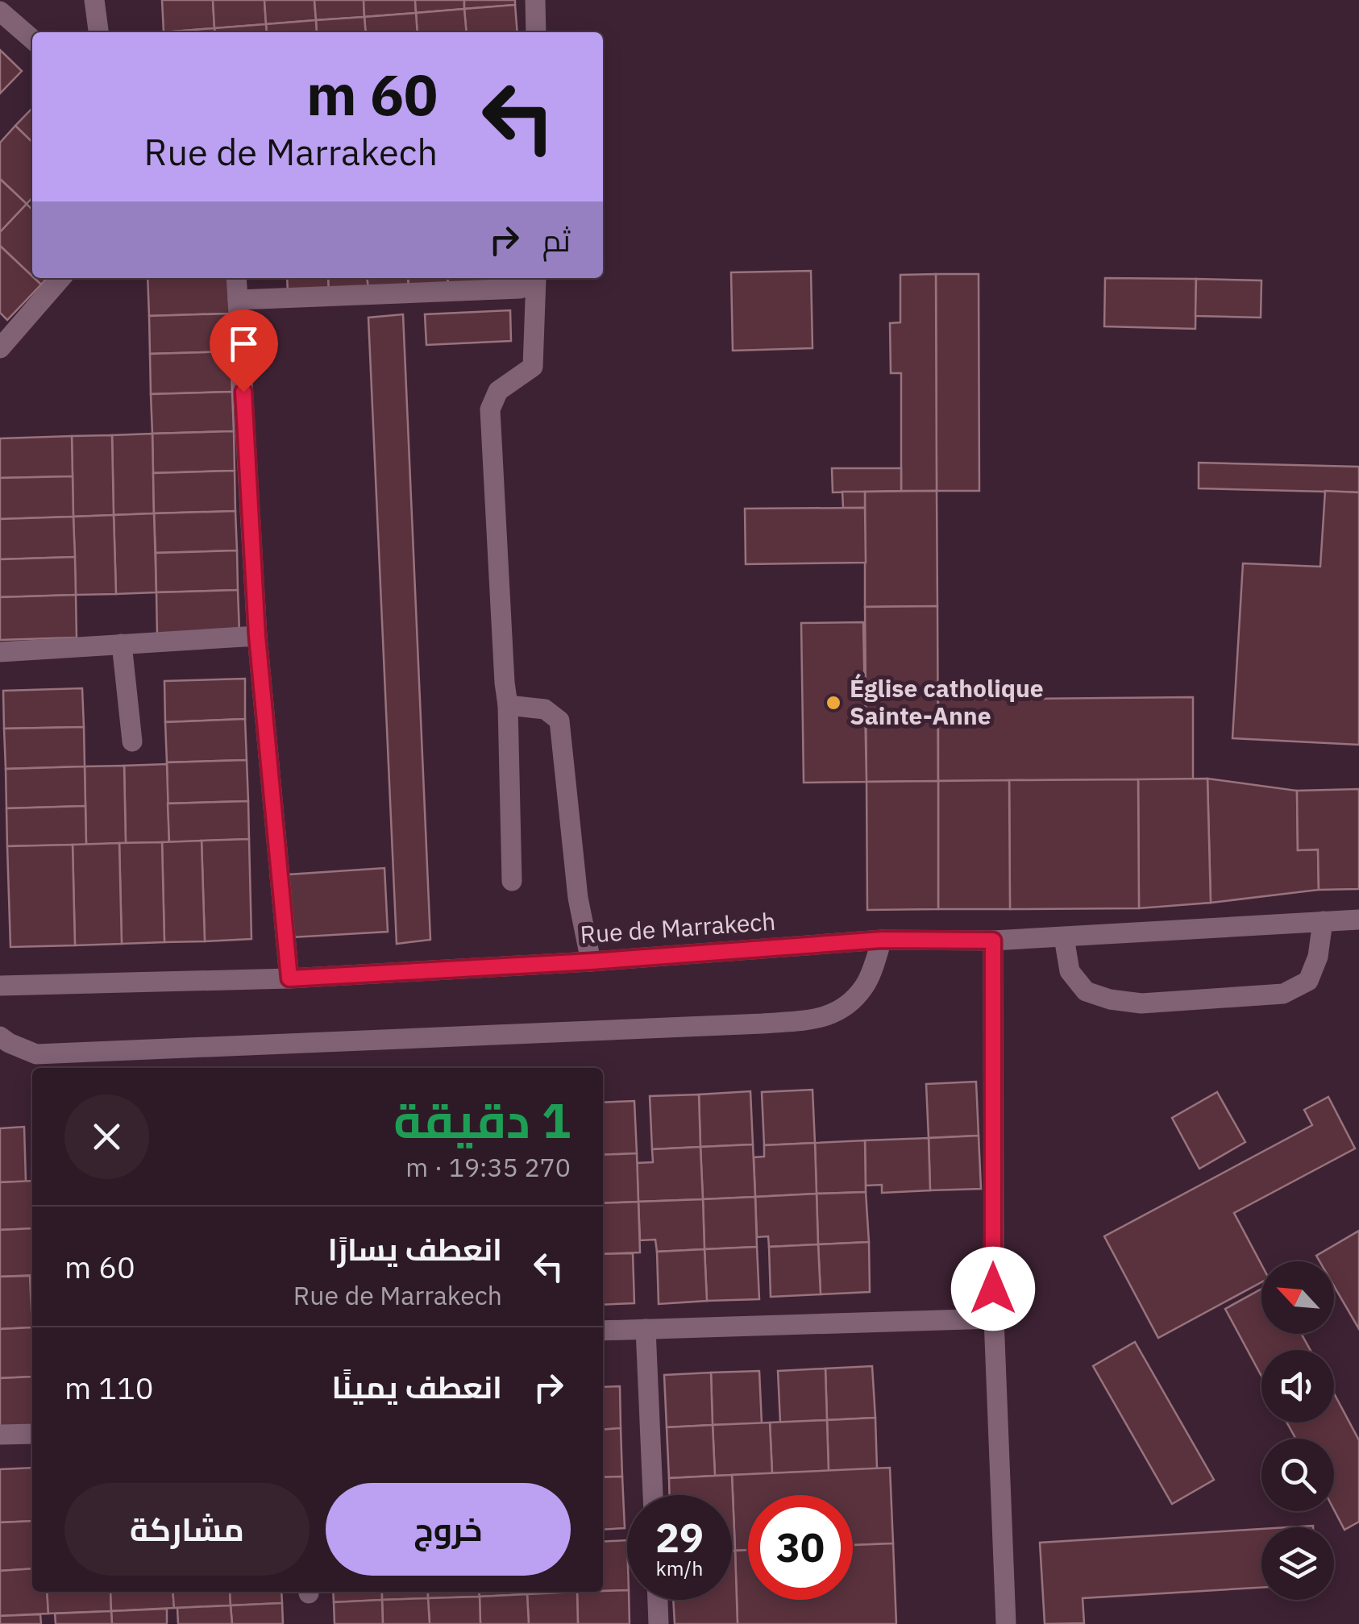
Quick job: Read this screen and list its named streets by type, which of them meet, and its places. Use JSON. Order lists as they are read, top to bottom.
{
  "streets": {
    "street": ["Rue de Marrakech"]
  },
  "places": ["Église catholique Sainte-Anne"],
  "north": "top left",
  "page": {
    "turn": ["60 m", "Rue de Marrakech"],
    "then": "ثم",
    "heading": ["1 دقيقة", "270 m · 19:35"],
    "list": [
      {
        "name": "انعطف يسارًا",
        "note": "Rue de Marrakech",
        "value": "60 m"
      },
      {
        "name": "انعطف يمينًا",
        "value": "110 m"
      }
    ],
    "buttons": ["خروج", "مشاركة"],
    "speed": "29 km/h",
    "limit": "30"
  }
}
